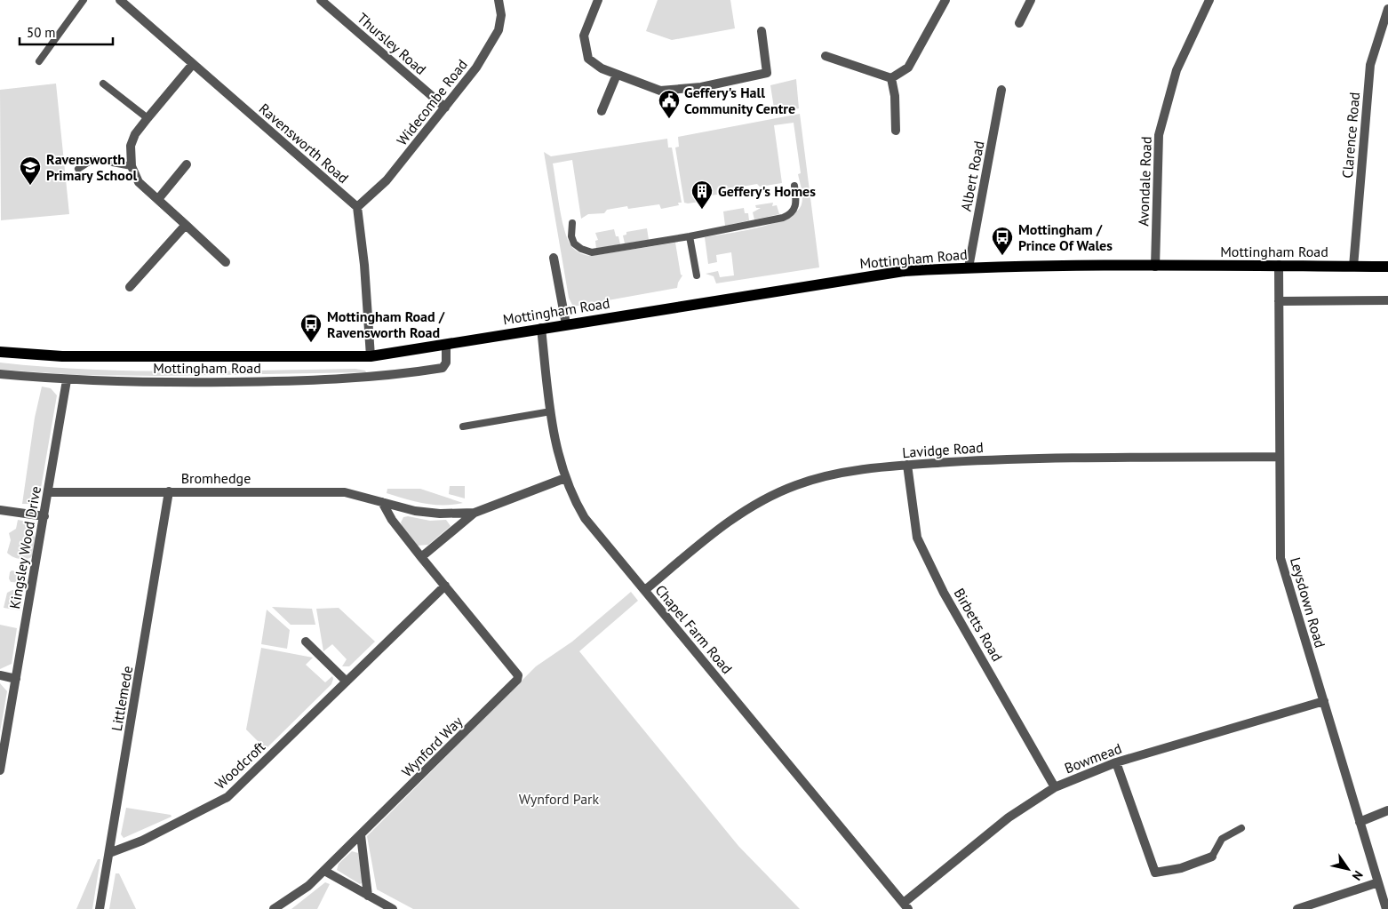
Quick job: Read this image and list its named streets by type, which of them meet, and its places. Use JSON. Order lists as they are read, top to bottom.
{
  "streets": {
    "main road": ["Mottingham Road"],
    "street": [
      "Thursley Road",
      "Widecombe Road",
      "Clarence Road",
      "Ravensworth Road",
      "Albert Road",
      "Avondale Road",
      "Lavidge Road",
      "Bromhedge",
      "Kingsley Wood Drive",
      "Leysdown Road",
      "Birbetts Road",
      "Chapel Farm Road",
      "Littlemede",
      "Wynford Way",
      "Bowmead",
      "Woodcroft"
    ]
  },
  "crossings": [
    ["Thursley Road", "Widecombe Road"],
    ["Widecombe Road", "Ravensworth Road"],
    ["Clarence Road", "Mottingham Road"],
    ["Albert Road", "Mottingham Road"],
    ["Avondale Road", "Mottingham Road"],
    ["Mottingham Road", "Kingsley Wood Drive"],
    ["Mottingham Road", "Leysdown Road"],
    ["Mottingham Road", "Chapel Farm Road"],
    ["Lavidge Road", "Leysdown Road"],
    ["Lavidge Road", "Birbetts Road"],
    ["Lavidge Road", "Chapel Farm Road"],
    ["Bromhedge", "Kingsley Wood Drive"],
    ["Bromhedge", "Chapel Farm Road"],
    ["Bromhedge", "Littlemede"],
    ["Leysdown Road", "Bowmead"],
    ["Birbetts Road", "Bowmead"],
    ["Chapel Farm Road", "Bowmead"],
    ["Littlemede", "Woodcroft"],
    ["Wynford Way", "Woodcroft"]
  ],
  "parks": ["Wynford Park"],
  "places": {
    "public building": ["Geffery's Hall Community Centre"],
    "school or university": ["Ravensworth Primary School"],
    "building": ["Geffery's Homes"],
    "bus stop": ["Mottingham / Prince Of Wales", "Mottingham Road / Ravensworth Road"]
  },
  "scale_bar": "50 m",
  "north": "bottom right"
}
